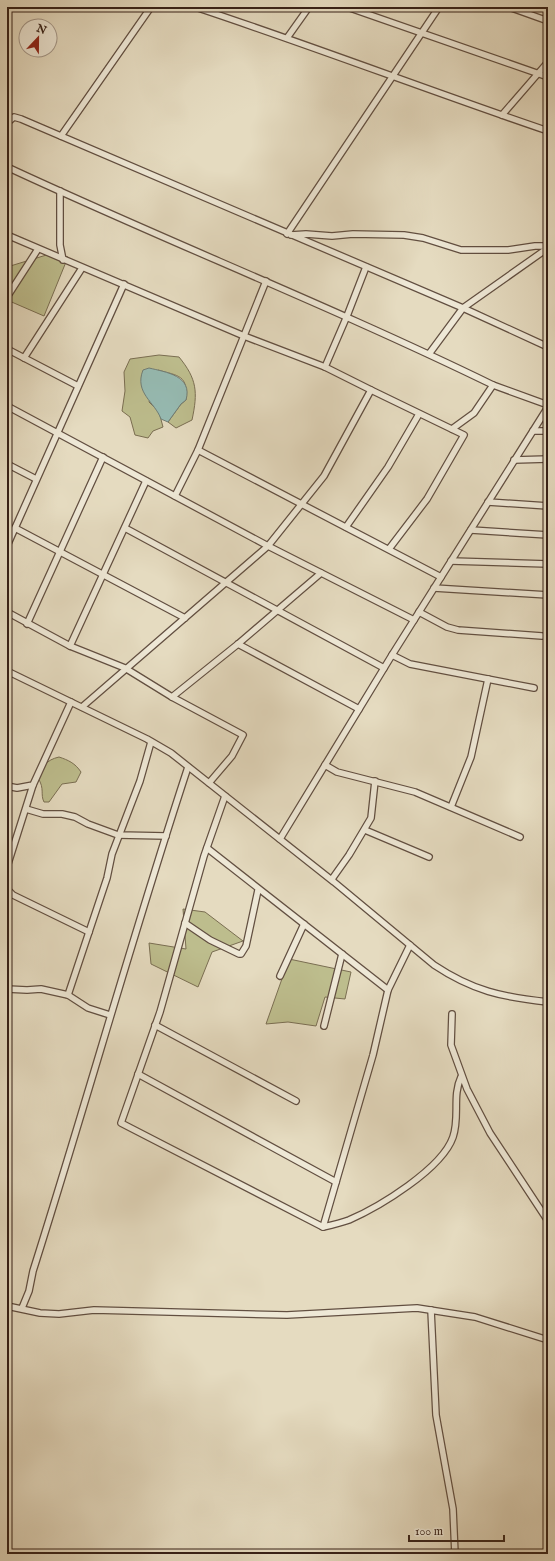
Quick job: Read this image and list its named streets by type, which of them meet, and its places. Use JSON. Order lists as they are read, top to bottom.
{
  "scale_bar": "100 m",
  "north": "top"
}
